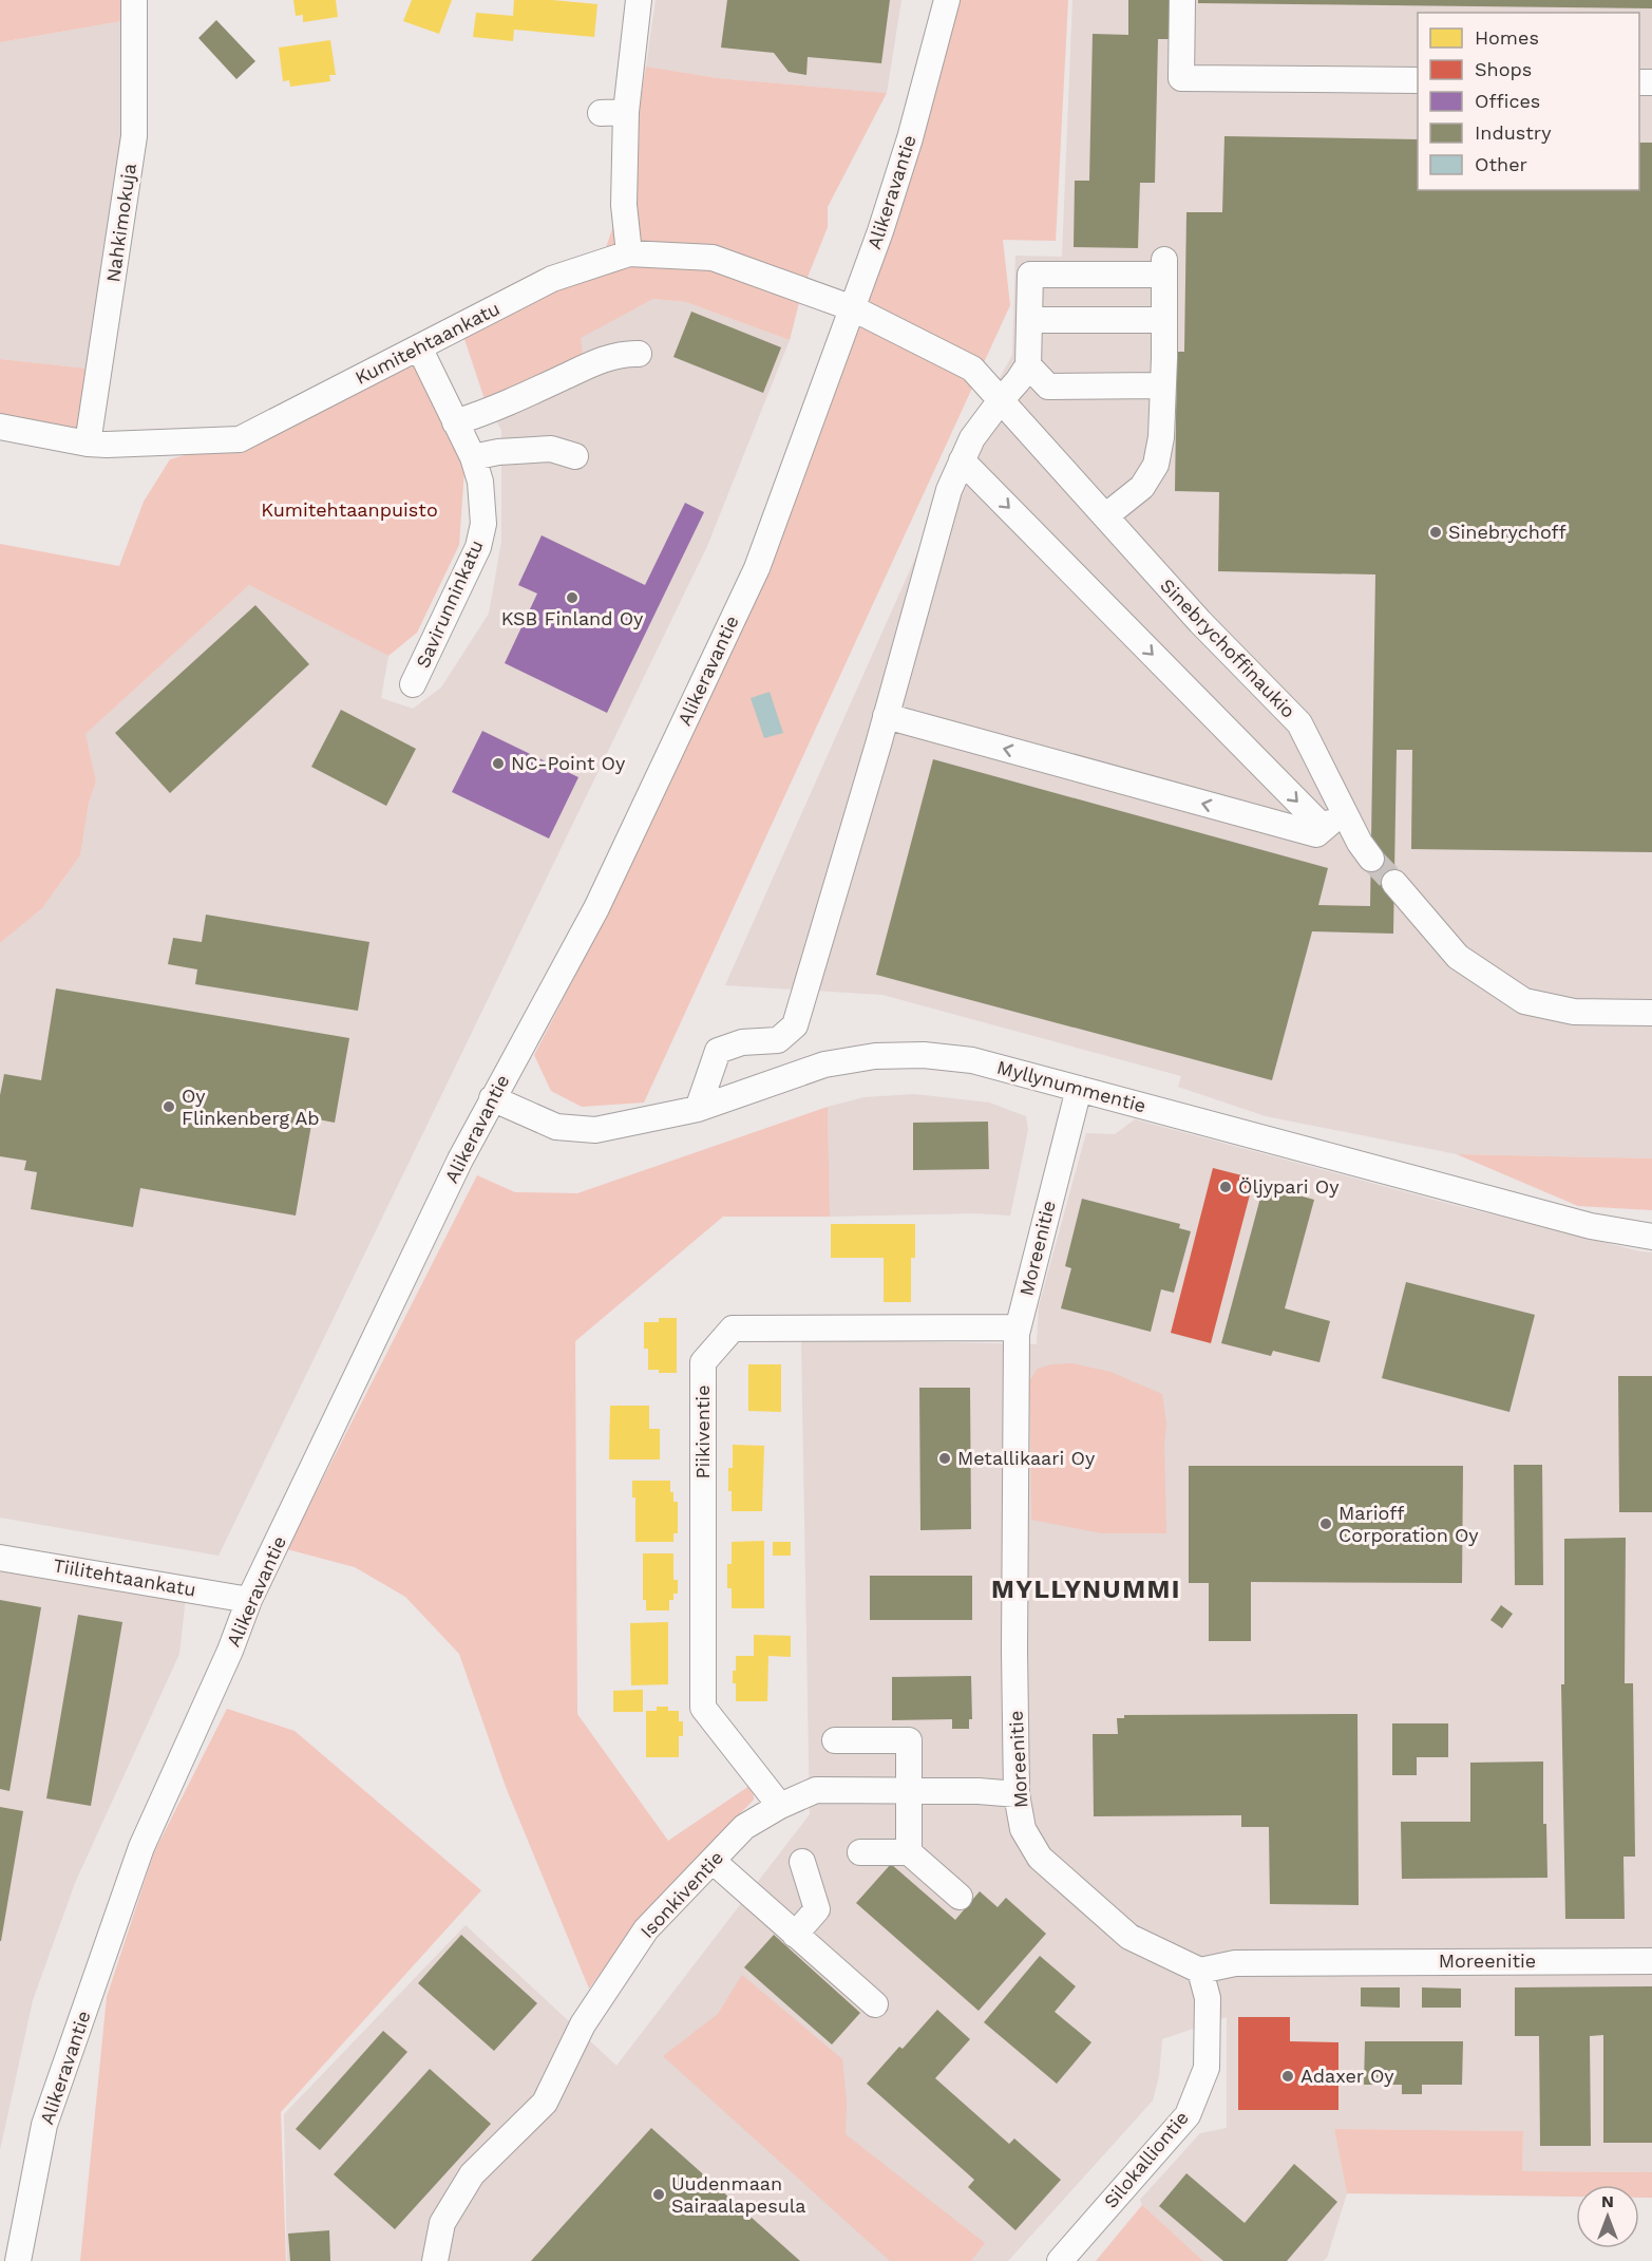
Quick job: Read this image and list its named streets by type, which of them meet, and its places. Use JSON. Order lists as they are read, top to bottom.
{
  "streets": {
    "street": [
      "Alikeravantie",
      "Nahkimokuja",
      "Kumitehtaankatu",
      "Savirunninkatu",
      "Sinebrychoffinaukio",
      "Myllynummentie",
      "Moreenitie",
      "Piikiventie",
      "Tiilitehtaankatu",
      "Isonkiventie",
      "Silokalliontie"
    ]
  },
  "crossings": [
    ["Alikeravantie", "Kumitehtaankatu"],
    ["Alikeravantie", "Sinebrychoffinaukio"],
    ["Alikeravantie", "Myllynummentie"],
    ["Alikeravantie", "Tiilitehtaankatu"],
    ["Nahkimokuja", "Kumitehtaankatu"],
    ["Kumitehtaankatu", "Savirunninkatu"],
    ["Kumitehtaankatu", "Sinebrychoffinaukio"],
    ["Myllynummentie", "Moreenitie"],
    ["Moreenitie", "Piikiventie"],
    ["Moreenitie", "Isonkiventie"],
    ["Moreenitie", "Silokalliontie"],
    ["Piikiventie", "Isonkiventie"]
  ],
  "districts": ["MYLLYNUMMI"],
  "parks": ["Kumitehtaanpuisto"],
  "places": [
    "Sinebrychoff",
    "KSB Finland Oy",
    "NC-Point Oy",
    "Oy Flinkenberg Ab",
    "Öljypari Oy",
    "Metallikaari Oy",
    "Marioff Corporation Oy",
    "Adaxer Oy",
    "Uudenmaan Sairaalapesula"
  ],
  "legend": [
    "Homes",
    "Shops",
    "Offices",
    "Industry",
    "Other"
  ],
  "north": "top"
}
